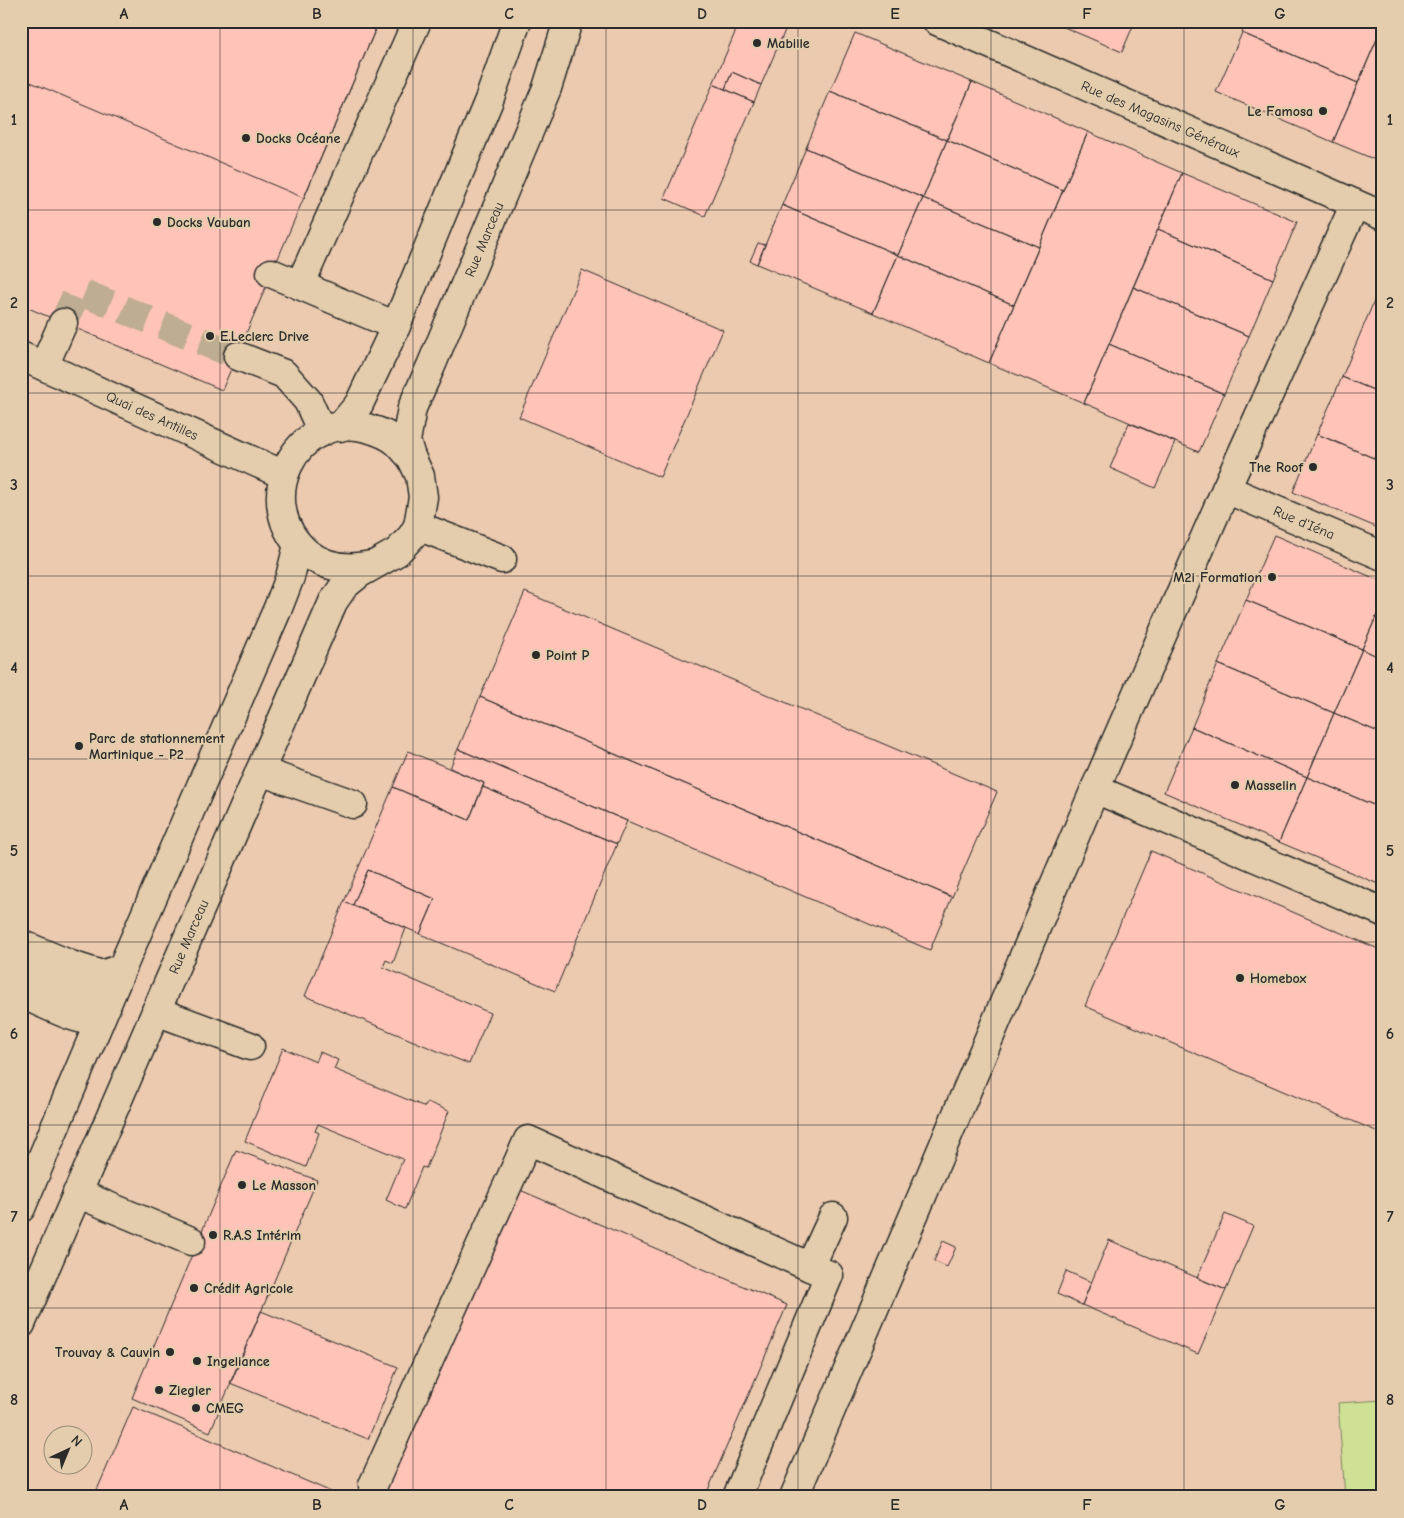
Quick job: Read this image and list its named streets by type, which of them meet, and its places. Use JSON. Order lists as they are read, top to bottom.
{
  "streets": {
    "main road": [
      "Rue des Magasins Généraux",
      "Rue Marceau",
      "Quai des Antilles",
      "Rue d'Iéna"
    ]
  },
  "crossings": [
    ["Rue Marceau", "Quai des Antilles"]
  ],
  "places": [
    "Mabille",
    "Le Famosa",
    "Docks Océane",
    "Docks Vauban",
    "E.Leclerc Drive",
    "The Roof",
    "M2i Formation",
    "Point P",
    "Parc de stationnement Martinique - P2",
    "Masselin",
    "Homebox",
    "Le Masson",
    "R.A.S Intérim",
    "Crédit Agricole",
    "Trouvay & Cauvin",
    "Ingeliance",
    "Ziegler",
    "CMEG"
  ],
  "north": "top right",
  "grid": {
    "columns": [
      "A",
      "B",
      "C",
      "D",
      "E",
      "F",
      "G"
    ],
    "rows": [
      "1",
      "2",
      "3",
      "4",
      "5",
      "6",
      "7",
      "8"
    ]
  }
}
